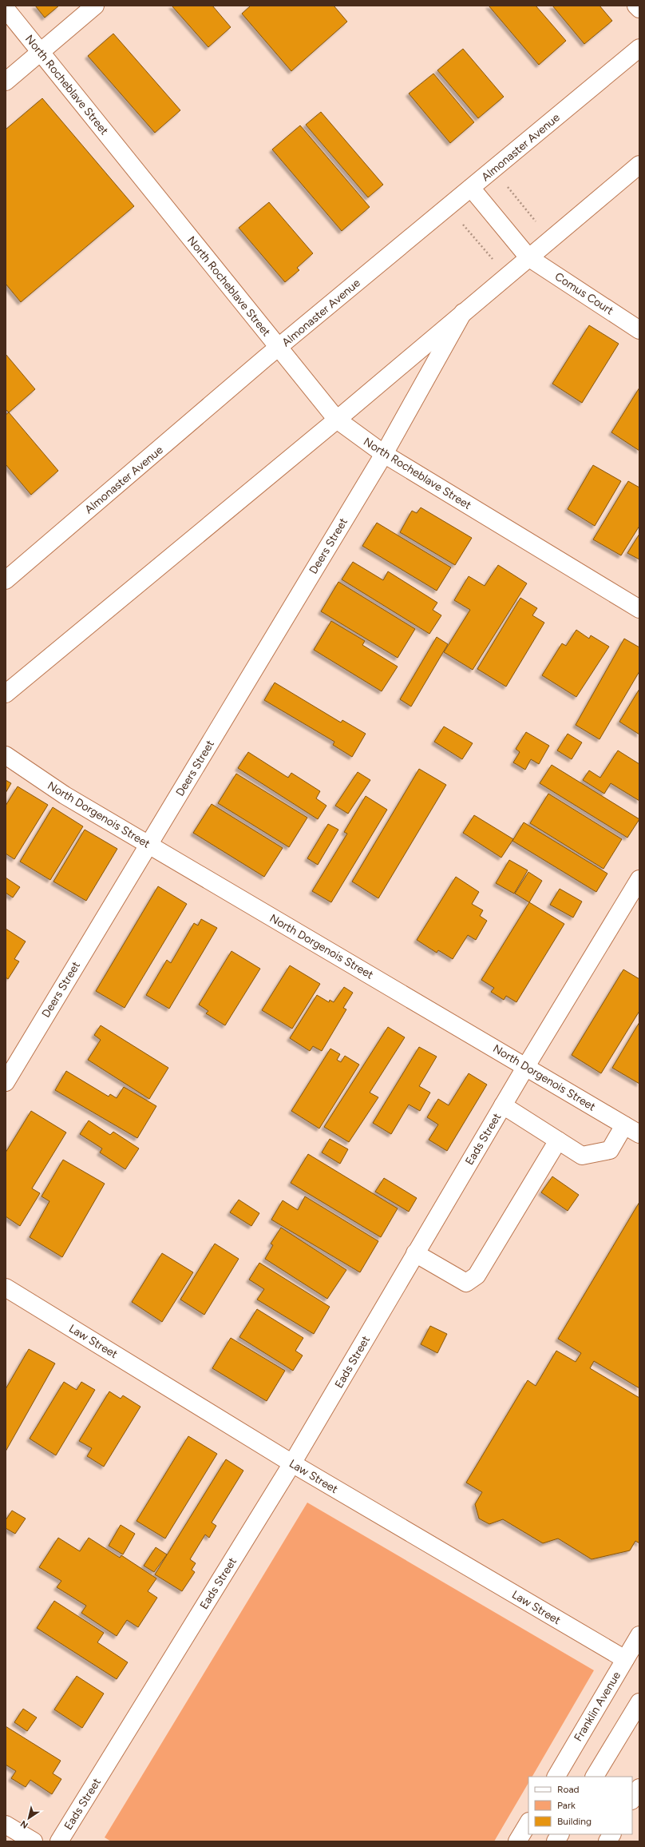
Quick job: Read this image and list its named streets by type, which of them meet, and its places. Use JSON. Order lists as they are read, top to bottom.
{
  "streets": {
    "street": [
      "North Rocheblave Street",
      "Almonaster Avenue",
      "Comus Court",
      "Deers Street",
      "North Dorgenois Street",
      "Eads Street",
      "Law Street",
      "Franklin Avenue"
    ]
  },
  "crossings": [
    ["North Rocheblave Street", "Almonaster Avenue"],
    ["North Rocheblave Street", "Deers Street"],
    ["Almonaster Avenue", "Comus Court"],
    ["Deers Street", "North Dorgenois Street"],
    ["North Dorgenois Street", "Eads Street"],
    ["Eads Street", "Law Street"],
    ["Law Street", "Franklin Avenue"]
  ],
  "legend": ["Road", "Park", "Building"],
  "north": "bottom left"
}
